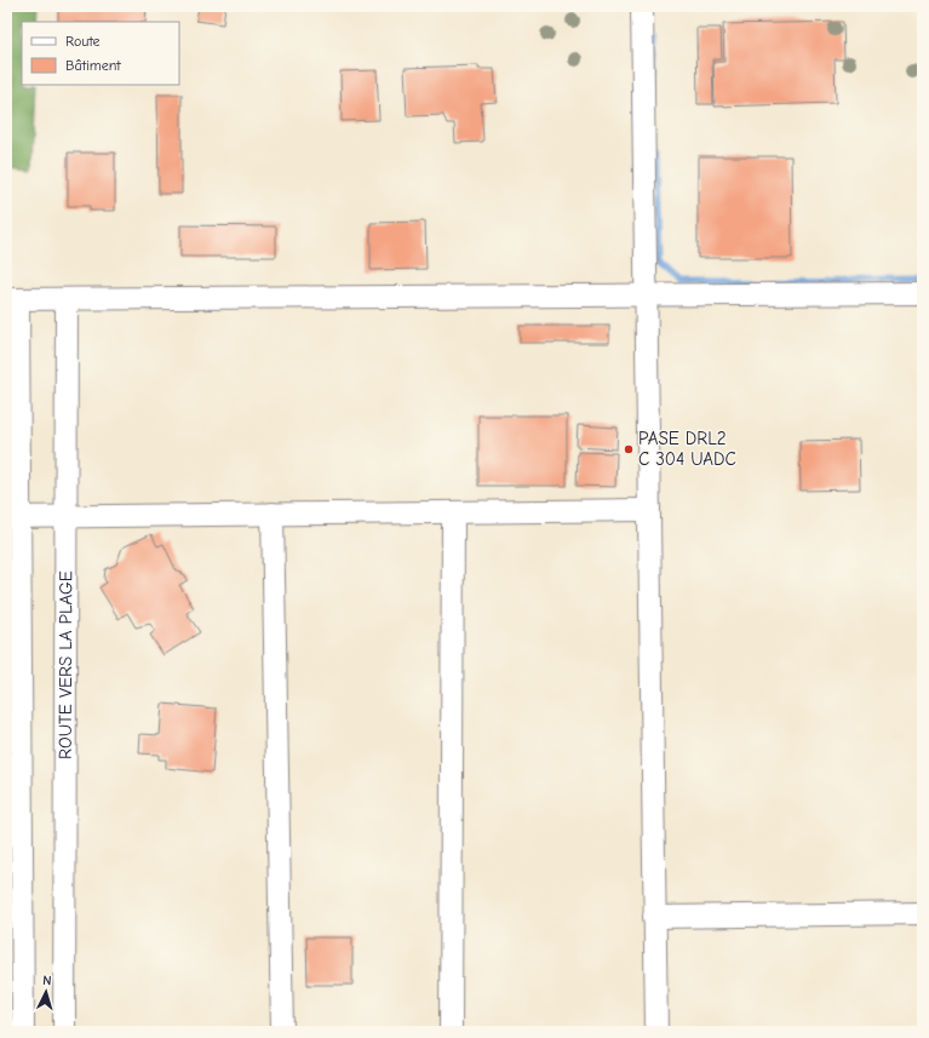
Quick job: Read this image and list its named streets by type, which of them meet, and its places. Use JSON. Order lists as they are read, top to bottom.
{
  "streets": {
    "street": ["ROUTE VERS LA PLAGE"]
  },
  "places": ["PASE DRL2 C 304 UADC"],
  "legend": ["Route", "Bâtiment"],
  "north": "top"
}
